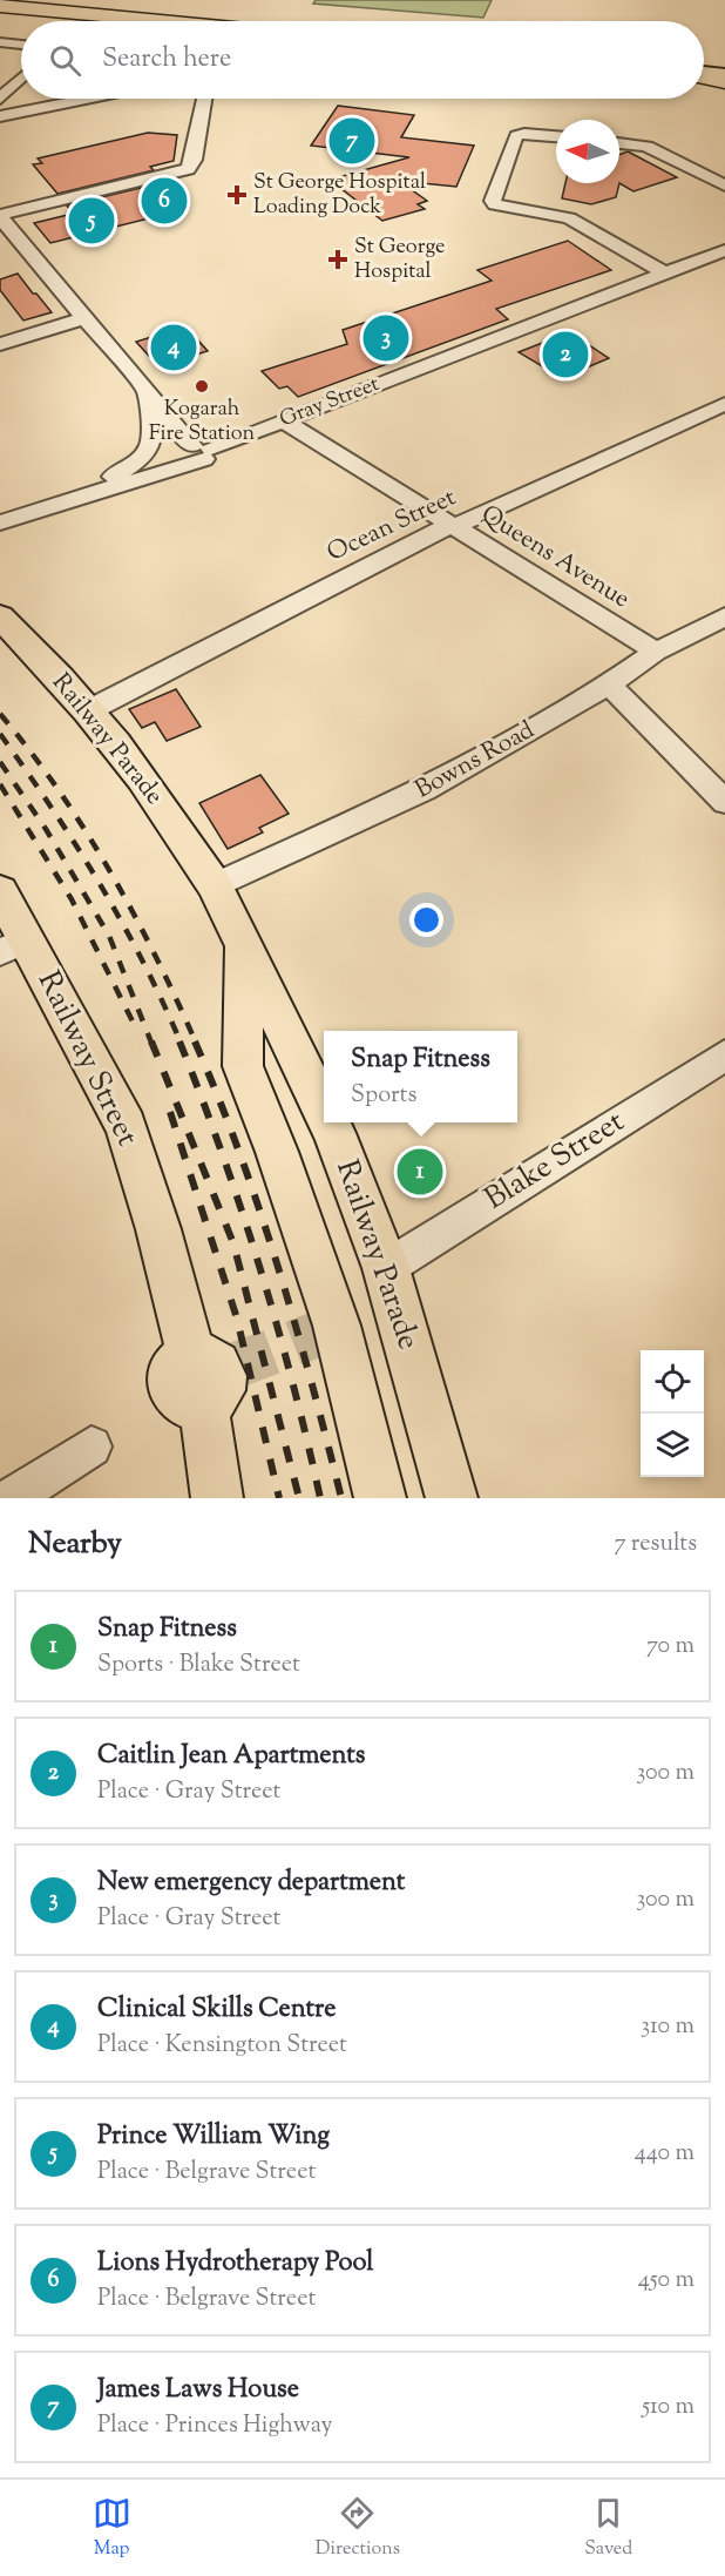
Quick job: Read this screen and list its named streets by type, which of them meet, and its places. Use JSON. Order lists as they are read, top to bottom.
{
  "streets": {
    "main road": ["Railway Parade", "Railway Street"],
    "street": [
      "Gray Street",
      "Ocean Street",
      "Queens Avenue",
      "Bowns Road",
      "Blake Street"
    ]
  },
  "crossings": [
    ["Gray Street", "Queens Avenue"],
    ["Ocean Street", "Queens Avenue"],
    ["Ocean Street", "Railway Parade"],
    ["Queens Avenue", "Bowns Road"],
    ["Railway Parade", "Bowns Road"],
    ["Railway Parade", "Blake Street"]
  ],
  "places": {
    "health": ["St George Hospital Loading Dock", "St George Hospital"],
    "other": ["Kogarah Fire Station"]
  },
  "north": "left",
  "page": {
    "search": "Search here",
    "pins": [
      "7",
      "6",
      "5",
      "3",
      "4",
      "2",
      "1"
    ],
    "popup": ["Snap Fitness", "Sports"],
    "heading": ["Nearby", "7 results"],
    "list": [
      {
        "mark": "1",
        "name": "Snap Fitness",
        "note": "Sports · Blake Street",
        "value": "70 m"
      },
      {
        "mark": "2",
        "name": "Caitlin Jean Apartments",
        "note": "Place · Gray Street",
        "value": "300 m"
      },
      {
        "mark": "3",
        "name": "New emergency department",
        "note": "Place · Gray Street",
        "value": "300 m"
      },
      {
        "mark": "4",
        "name": "Clinical Skills Centre",
        "note": "Place · Kensington Street",
        "value": "310 m"
      },
      {
        "mark": "5",
        "name": "Prince William Wing",
        "note": "Place · Belgrave Street",
        "value": "440 m"
      },
      {
        "mark": "6",
        "name": "Lions Hydrotherapy Pool",
        "note": "Place · Belgrave Street",
        "value": "450 m"
      },
      {
        "mark": "7",
        "name": "James Laws House",
        "note": "Place · Princes Highway",
        "value": "510 m"
      }
    ],
    "nav": ["Map", "Directions", "Saved"]
  }
}
